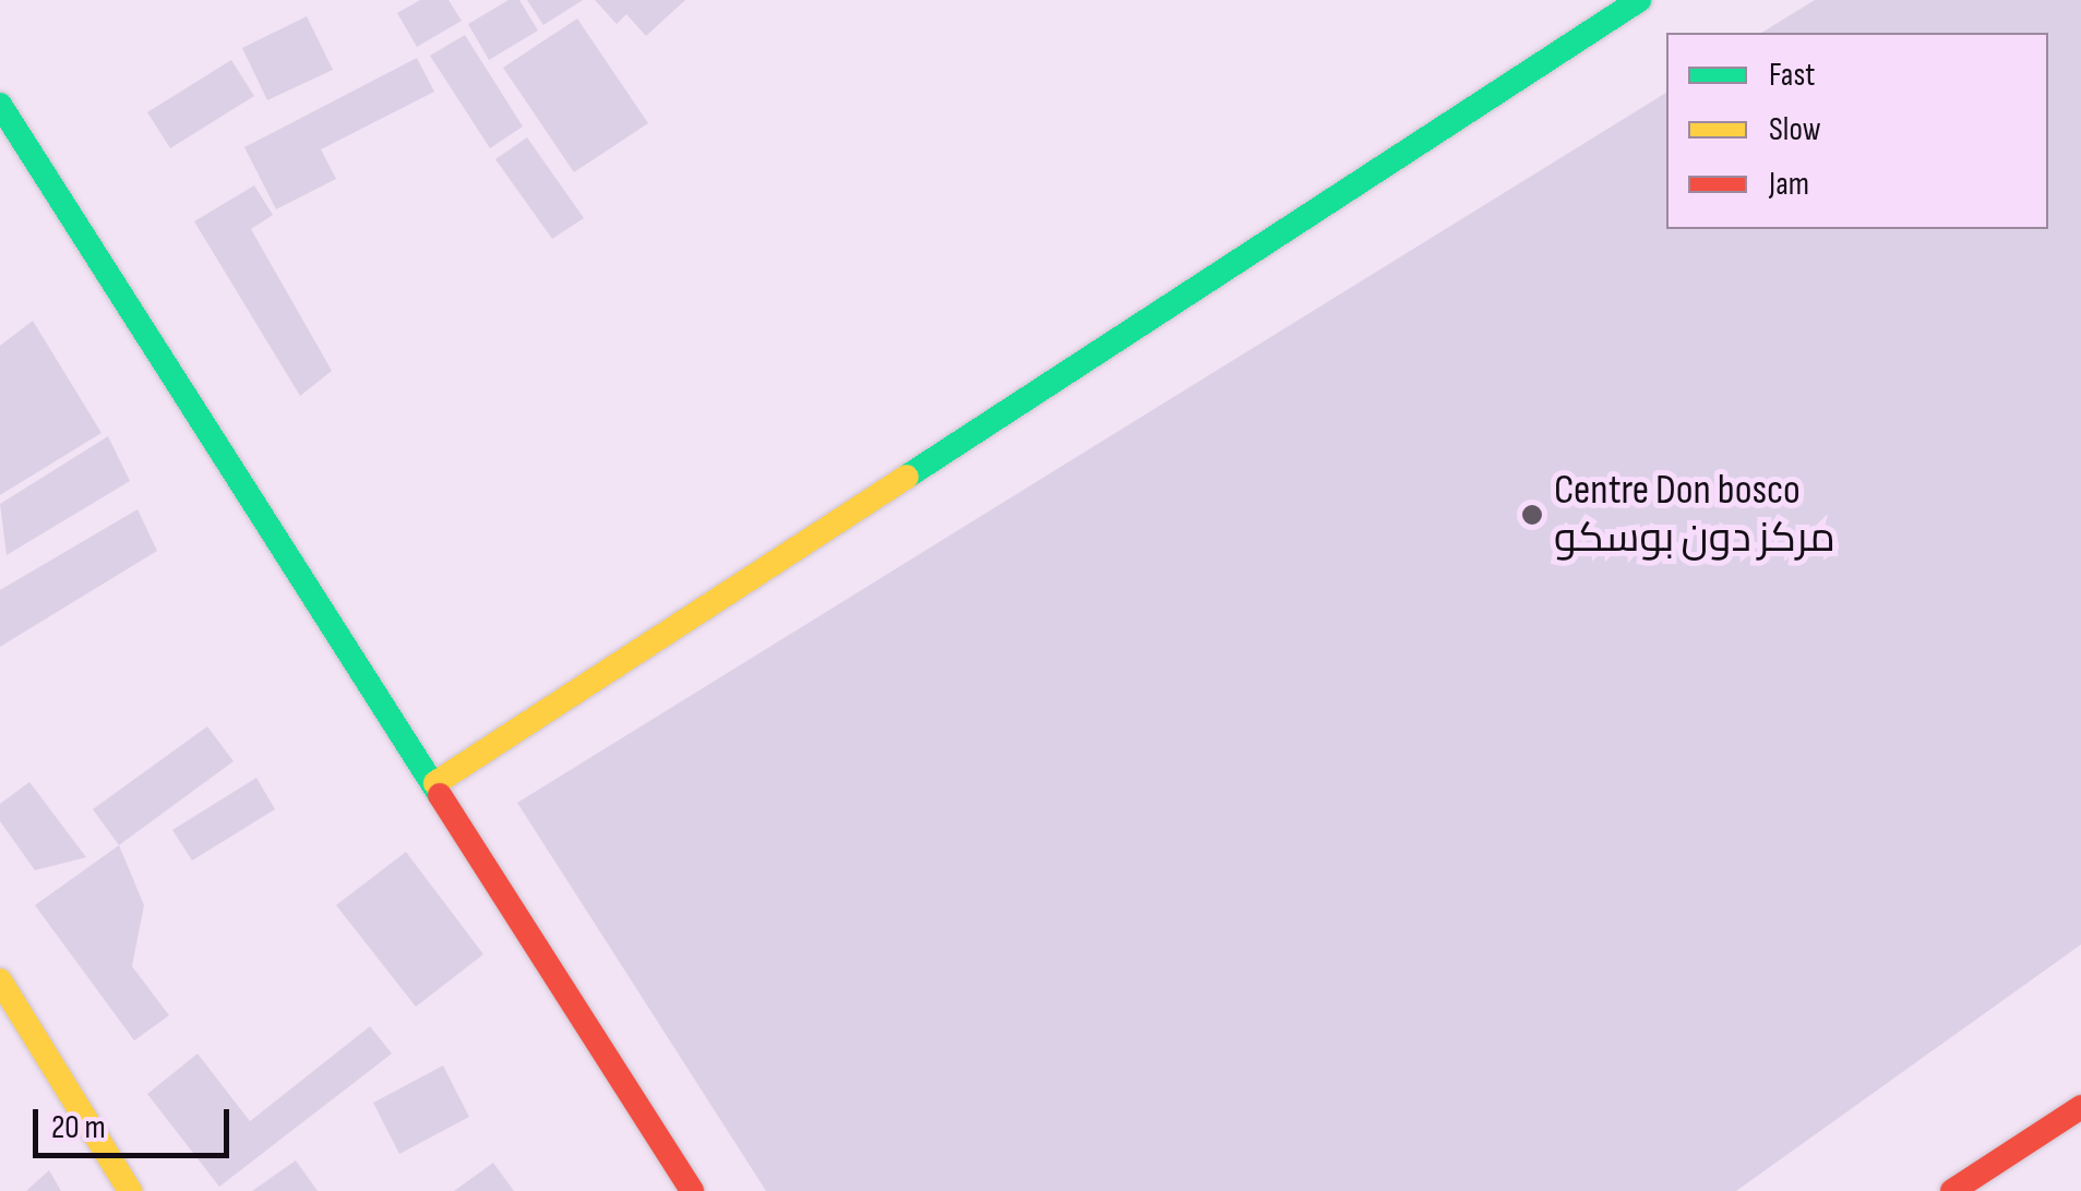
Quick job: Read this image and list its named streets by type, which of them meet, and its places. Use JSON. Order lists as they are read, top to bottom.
{
  "places": ["Centre Don bosco مركز دون بوسكو"],
  "legend": ["Fast", "Slow", "Jam"],
  "scale_bar": "20 m"
}
